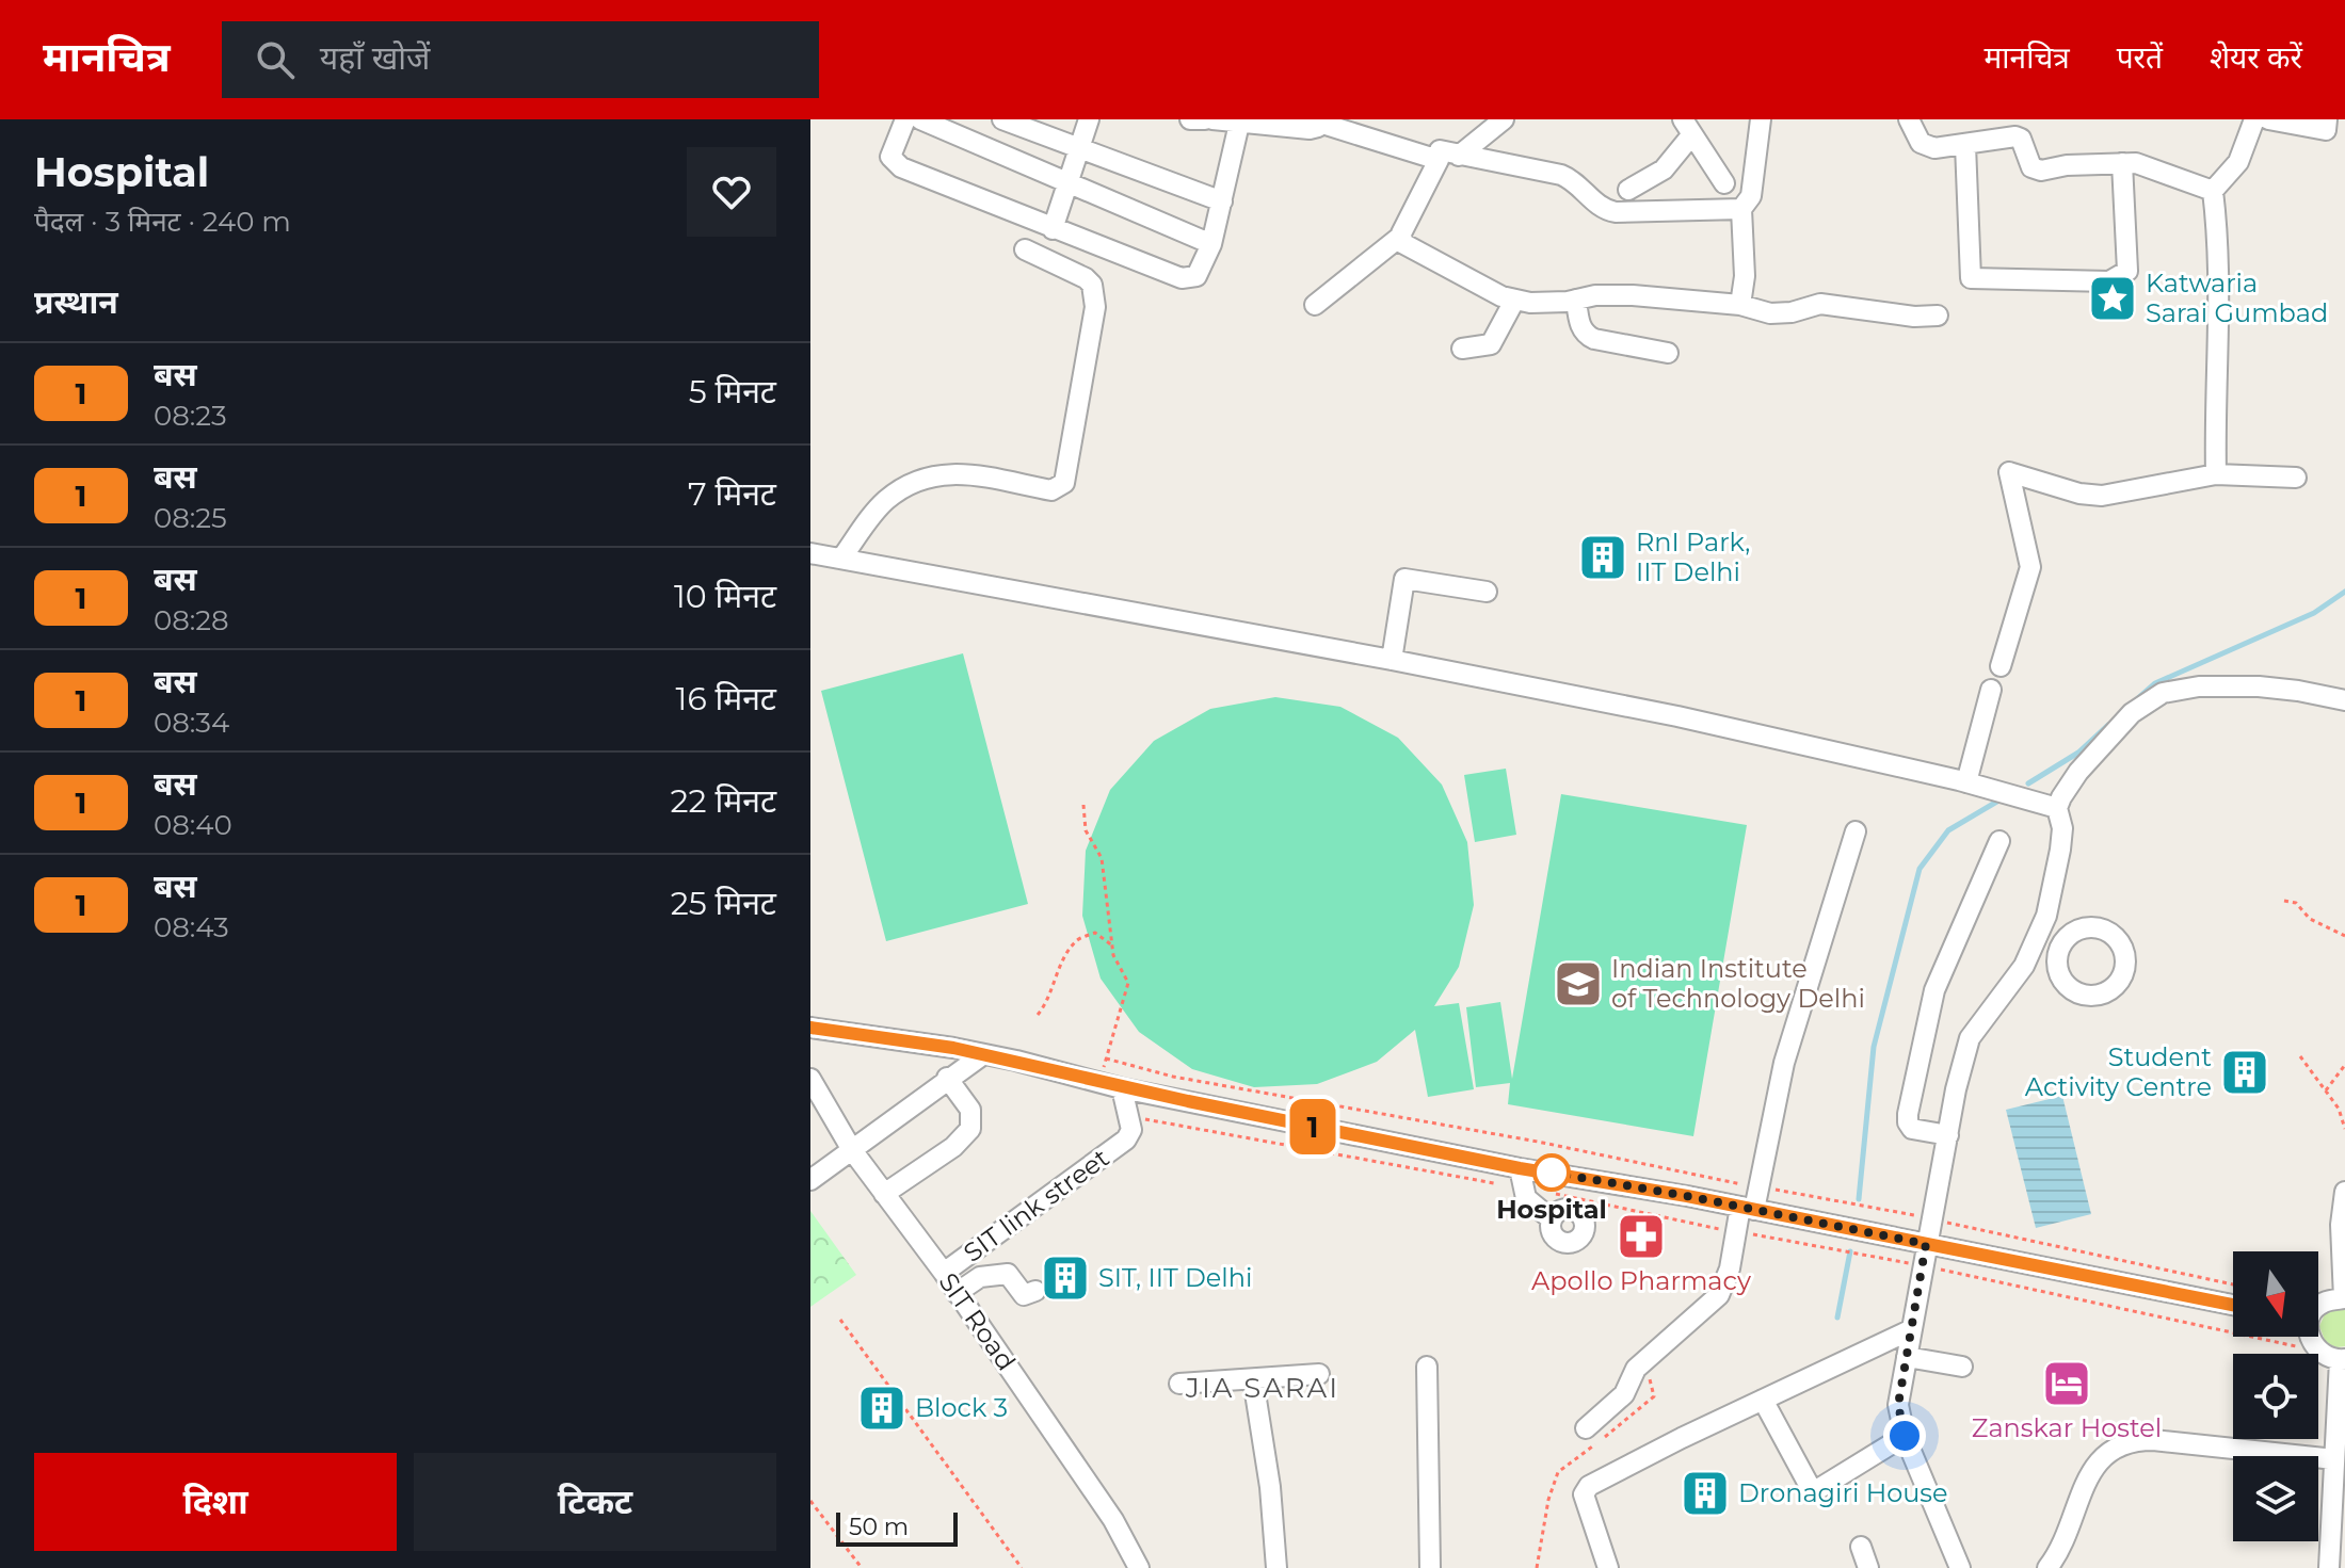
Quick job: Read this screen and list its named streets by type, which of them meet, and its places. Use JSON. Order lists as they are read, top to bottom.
{
  "streets": {
    "street": ["SIT link street", "SIT Road"]
  },
  "crossings": [
    ["SIT link street", "SIT Road"]
  ],
  "districts": ["JIA SARAI"],
  "places": {
    "place": ["Katwaria Sarai Gumbad"],
    "building": [
      "RnI Park, IIT Delhi",
      "Student Activity Centre",
      "SIT, IIT Delhi",
      "Block 3",
      "Dronagiri House"
    ],
    "school or university": ["Indian Institute of Technology Delhi"],
    "other": ["Hospital"],
    "pharmacy": ["Apollo Pharmacy"],
    "hotel": ["Zanskar Hostel"]
  },
  "lines": ["bus line 1"],
  "scale_bar": "50 m",
  "north": "bottom",
  "page": {
    "header": "मानचित्र",
    "search": "यहाँ खोजें",
    "nav": ["मानचित्र", "परतें", "शेयर करें"],
    "heading": [
      ["Hospital", "पैदल · 3 मिनट · 240 m"],
      "प्रस्थान"
    ],
    "on_map": "1",
    "list": [
      {
        "mark": "1",
        "name": "बस",
        "note": "08:23",
        "value": "5 मिनट"
      },
      {
        "mark": "1",
        "name": "बस",
        "note": "08:25",
        "value": "7 मिनट"
      },
      {
        "mark": "1",
        "name": "बस",
        "note": "08:28",
        "value": "10 मिनट"
      },
      {
        "mark": "1",
        "name": "बस",
        "note": "08:34",
        "value": "16 मिनट"
      },
      {
        "mark": "1",
        "name": "बस",
        "note": "08:40",
        "value": "22 मिनट"
      },
      {
        "mark": "1",
        "name": "बस",
        "note": "08:43",
        "value": "25 मिनट"
      }
    ],
    "buttons": ["दिशा", "टिकट"],
    "scale": "50 m"
  }
}
